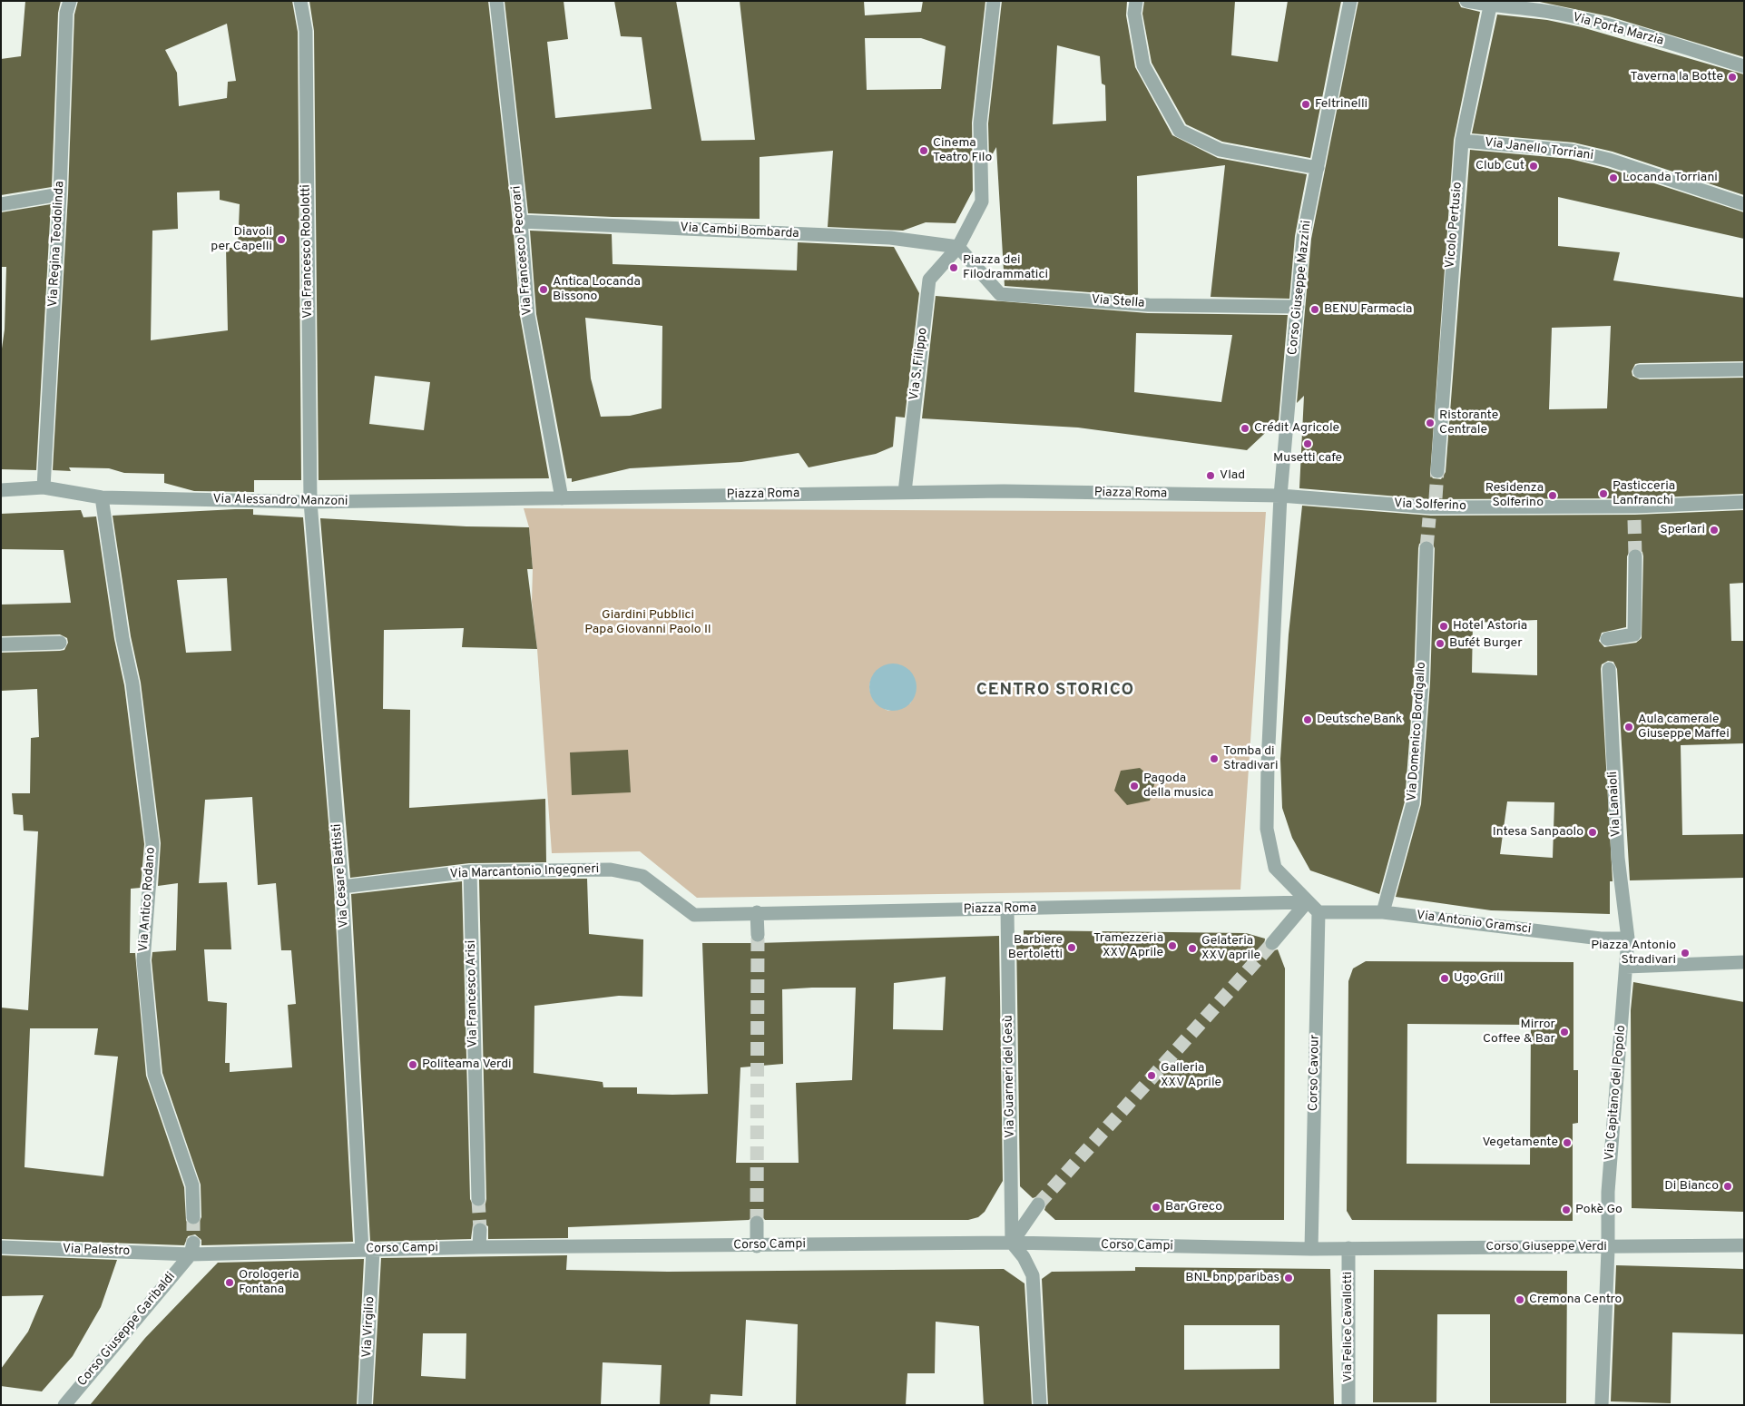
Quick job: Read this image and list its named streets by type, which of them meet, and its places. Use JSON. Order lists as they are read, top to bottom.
{
  "streets": {
    "street": [
      "Via Porta Marzia",
      "Via Janello Torriani",
      "Vicolo Pertusio",
      "Via Cambi Bombarda",
      "Via Regina Teodolinda",
      "Via Francesco Pecorari",
      "Via Francesco Robolotti",
      "Corso Giuseppe Mazzini",
      "Via Stella",
      "Via S. Filippo",
      "Piazza Roma",
      "Via Alessandro Manzoni",
      "Via Solferino",
      "Via Domenico Bordigallo",
      "Via Lanaioli",
      "Via Marcantonio Ingegneri",
      "Via Cesare Battisti",
      "Via Antico Rodano",
      "Via Antonio Gramsci",
      "Via Francesco Arisi",
      "Corso Cavour",
      "Via Guarneri del Gesù",
      "Via Capitano del Popolo",
      "Corso Campi",
      "Corso Giuseppe Verdi",
      "Via Palestro",
      "Via Virgilio",
      "Via Felice Cavallotti",
      "Corso Giuseppe Garibaldi"
    ]
  },
  "crossings": [
    ["Via Porta Marzia", "Vicolo Pertusio"],
    ["Via Janello Torriani", "Vicolo Pertusio"],
    ["Via Cambi Bombarda", "Via Francesco Pecorari"],
    ["Via Cambi Bombarda", "Via Stella"],
    ["Via Cambi Bombarda", "Via S. Filippo"],
    ["Via Regina Teodolinda", "Via Alessandro Manzoni"],
    ["Via Francesco Pecorari", "Piazza Roma"],
    ["Via Francesco Pecorari", "Via Alessandro Manzoni"],
    ["Via Francesco Robolotti", "Via Alessandro Manzoni"],
    ["Via Francesco Robolotti", "Via Cesare Battisti"],
    ["Corso Giuseppe Mazzini", "Via Stella"],
    ["Corso Giuseppe Mazzini", "Piazza Roma"],
    ["Corso Giuseppe Mazzini", "Via Solferino"],
    ["Via Stella", "Via S. Filippo"],
    ["Via S. Filippo", "Piazza Roma"],
    ["Piazza Roma", "Via Alessandro Manzoni"],
    ["Piazza Roma", "Via Solferino"],
    ["Piazza Roma", "Via Marcantonio Ingegneri"],
    ["Piazza Roma", "Via Guarneri del Gesù"],
    ["Via Alessandro Manzoni", "Via Cesare Battisti"],
    ["Via Alessandro Manzoni", "Via Antico Rodano"],
    ["Via Domenico Bordigallo", "Via Antonio Gramsci"],
    ["Via Lanaioli", "Via Antonio Gramsci"],
    ["Via Lanaioli", "Via Capitano del Popolo"],
    ["Via Marcantonio Ingegneri", "Via Cesare Battisti"],
    ["Via Marcantonio Ingegneri", "Via Francesco Arisi"],
    ["Via Cesare Battisti", "Corso Campi"],
    ["Via Cesare Battisti", "Via Virgilio"],
    ["Via Antonio Gramsci", "Corso Cavour"],
    ["Via Antonio Gramsci", "Via Capitano del Popolo"],
    ["Corso Cavour", "Corso Campi"],
    ["Via Guarneri del Gesù", "Corso Campi"],
    ["Via Capitano del Popolo", "Corso Giuseppe Verdi"],
    ["Corso Campi", "Corso Giuseppe Verdi"],
    ["Corso Campi", "Via Palestro"],
    ["Corso Campi", "Via Virgilio"],
    ["Corso Campi", "Via Felice Cavallotti"],
    ["Corso Campi", "Corso Giuseppe Garibaldi"],
    ["Corso Giuseppe Verdi", "Via Felice Cavallotti"],
    ["Via Palestro", "Corso Giuseppe Garibaldi"]
  ],
  "districts": ["CENTRO STORICO"],
  "parks": ["Giardini Pubblici Papa Giovanni Paolo II"],
  "places": [
    "Taverna la Botte",
    "Feltrinelli",
    "Cinema Teatro Filo",
    "Club Cut",
    "Locanda Torriani",
    "Diavoli per Capelli",
    "Piazza dei Filodrammatici",
    "Antica Locanda Bissono",
    "BENU Farmacia",
    "Ristorante Centrale",
    "Crédit Agricole",
    "Musetti cafe",
    "Vlad",
    "Pasticceria Lanfranchi",
    "Residenza Solferino",
    "Sperlari",
    "Hotel Astoria",
    "Bufét Burger",
    "Deutsche Bank",
    "Aula camerale Giuseppe Maffei",
    "Tomba di Stradivari",
    "Pagoda della musica",
    "Intesa Sanpaolo",
    "Tramezzeria XXV Aprile",
    "Barbiere Bertoletti",
    "Gelateria XXV aprile",
    "Piazza Antonio Stradivari",
    "Ugo Grill",
    "Mirror Coffee & Bar",
    "Politeama Verdi",
    "Galleria XXV Aprile",
    "Vegetamente",
    "Di Bianco",
    "Bar Greco",
    "Pokè Go",
    "BNL bnp paribas",
    "Orologeria Fontana",
    "Cremona Centro"
  ]
}
